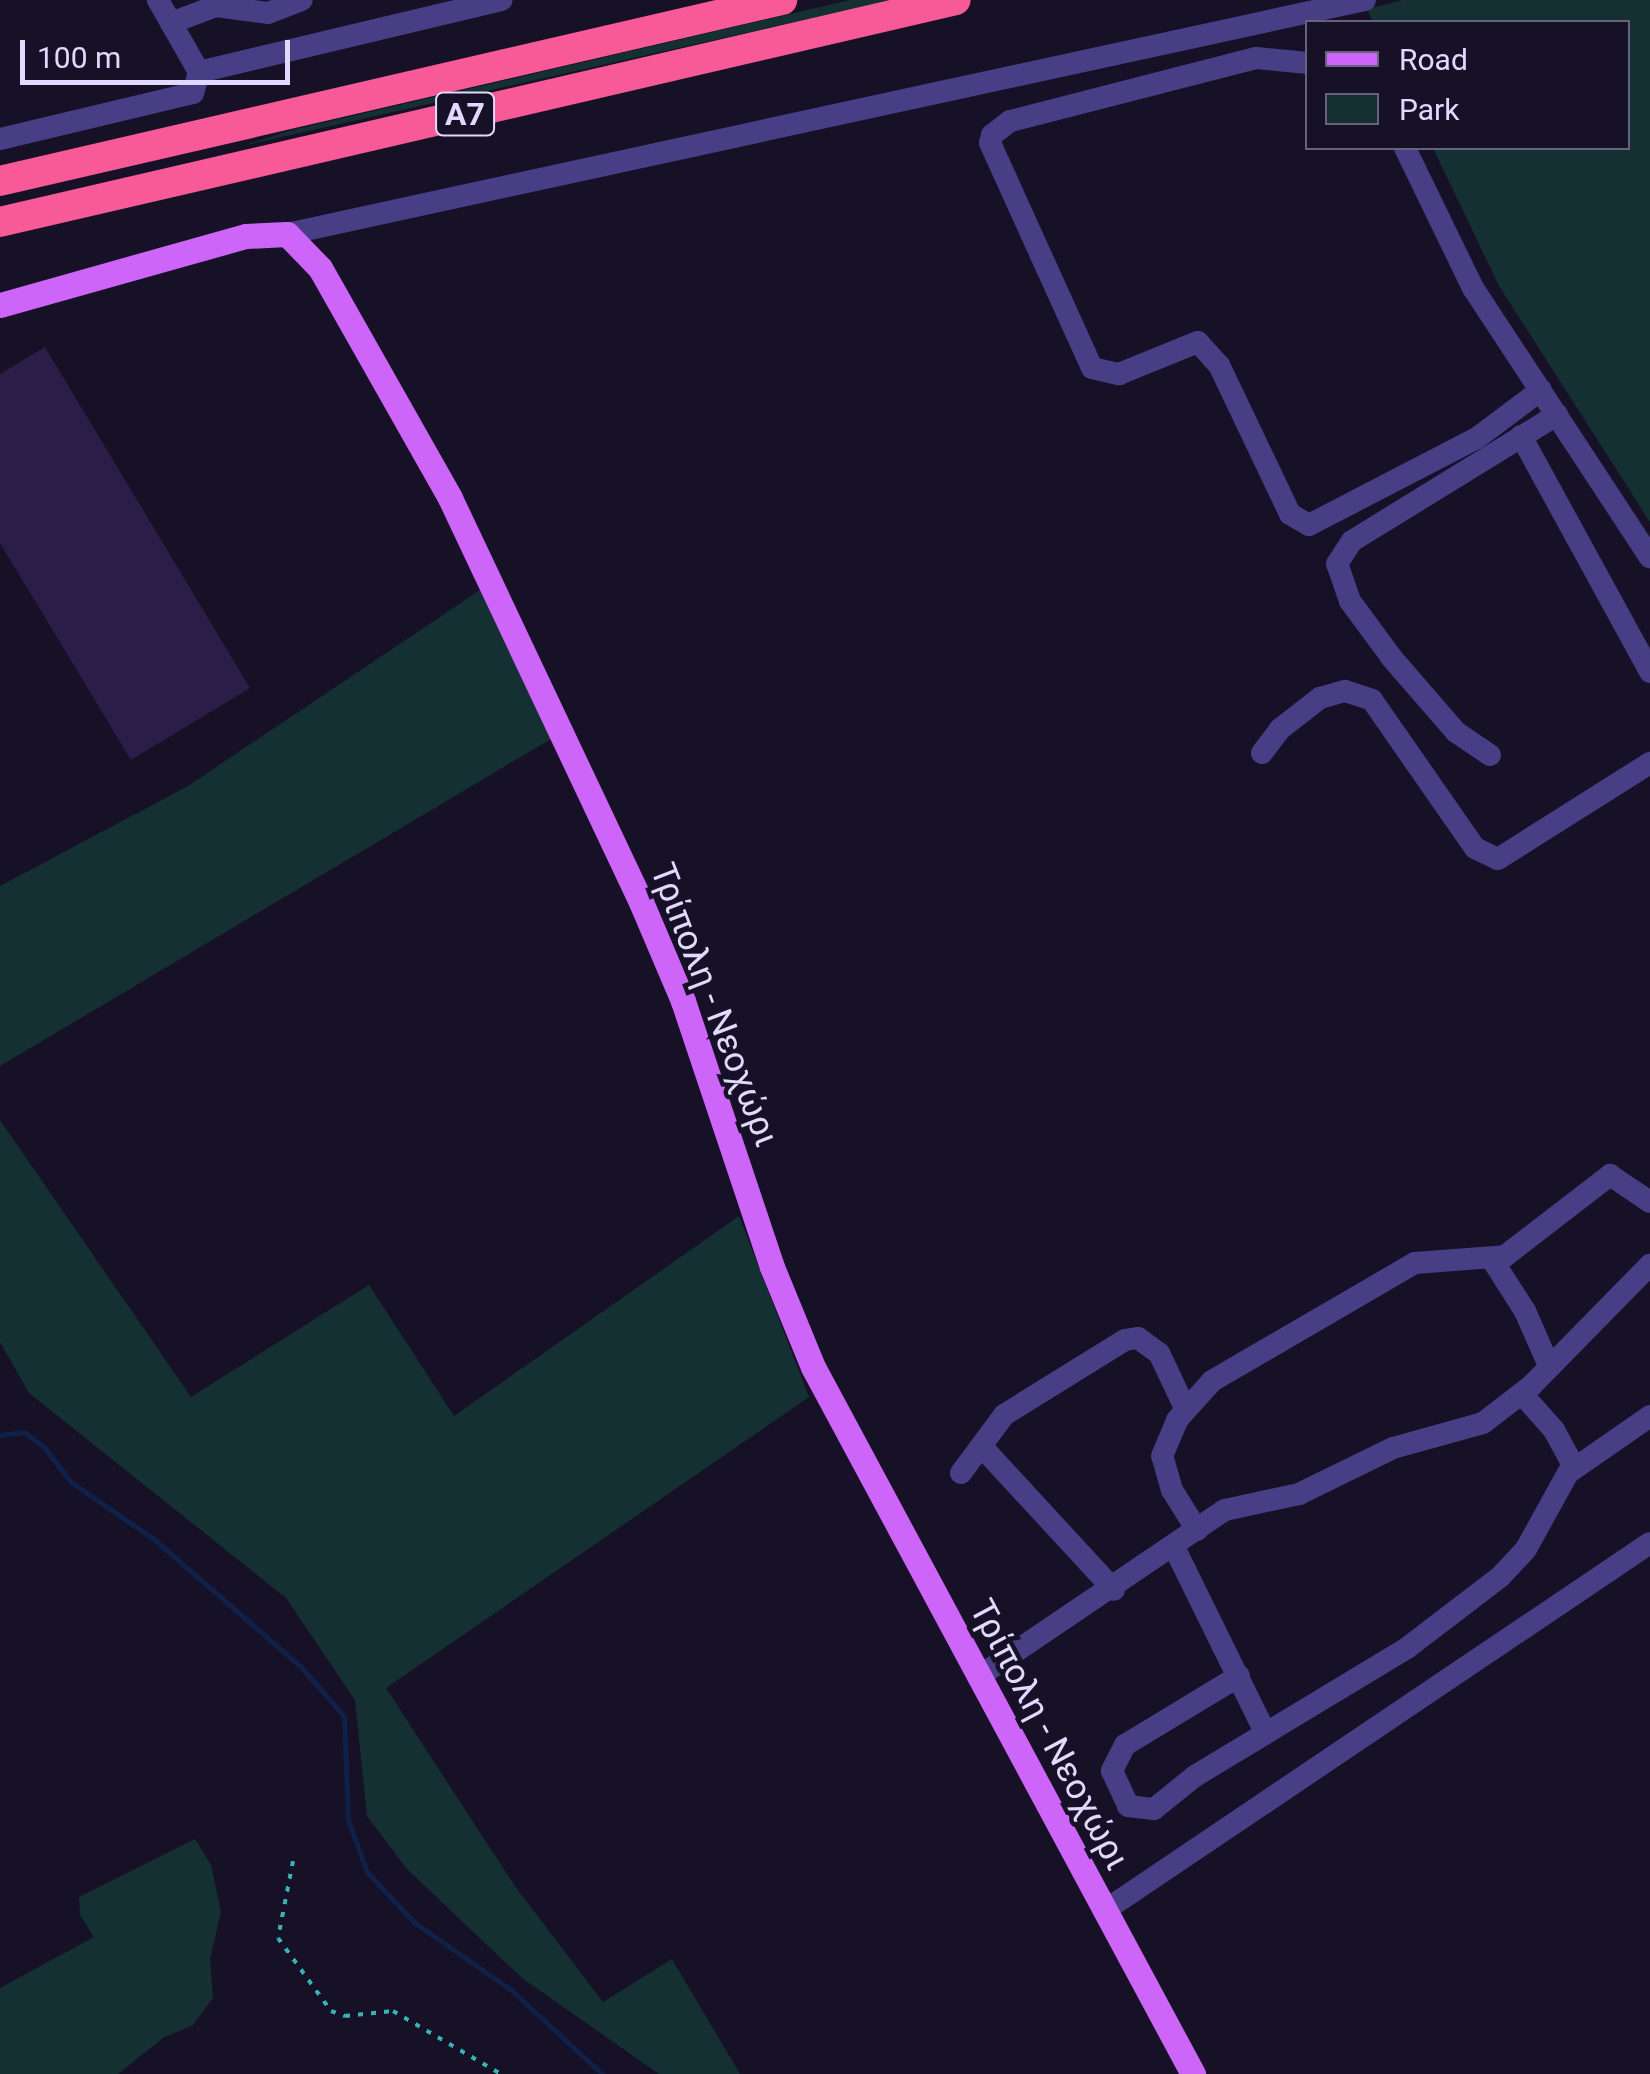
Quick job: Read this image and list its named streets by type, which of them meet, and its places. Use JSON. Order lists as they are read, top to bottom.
{
  "streets": {
    "highway": ["Α7"],
    "main road": ["Τρίπολη - Νεοχώρι"]
  },
  "legend": ["Road", "Park"],
  "scale_bar": "100 m"
}
